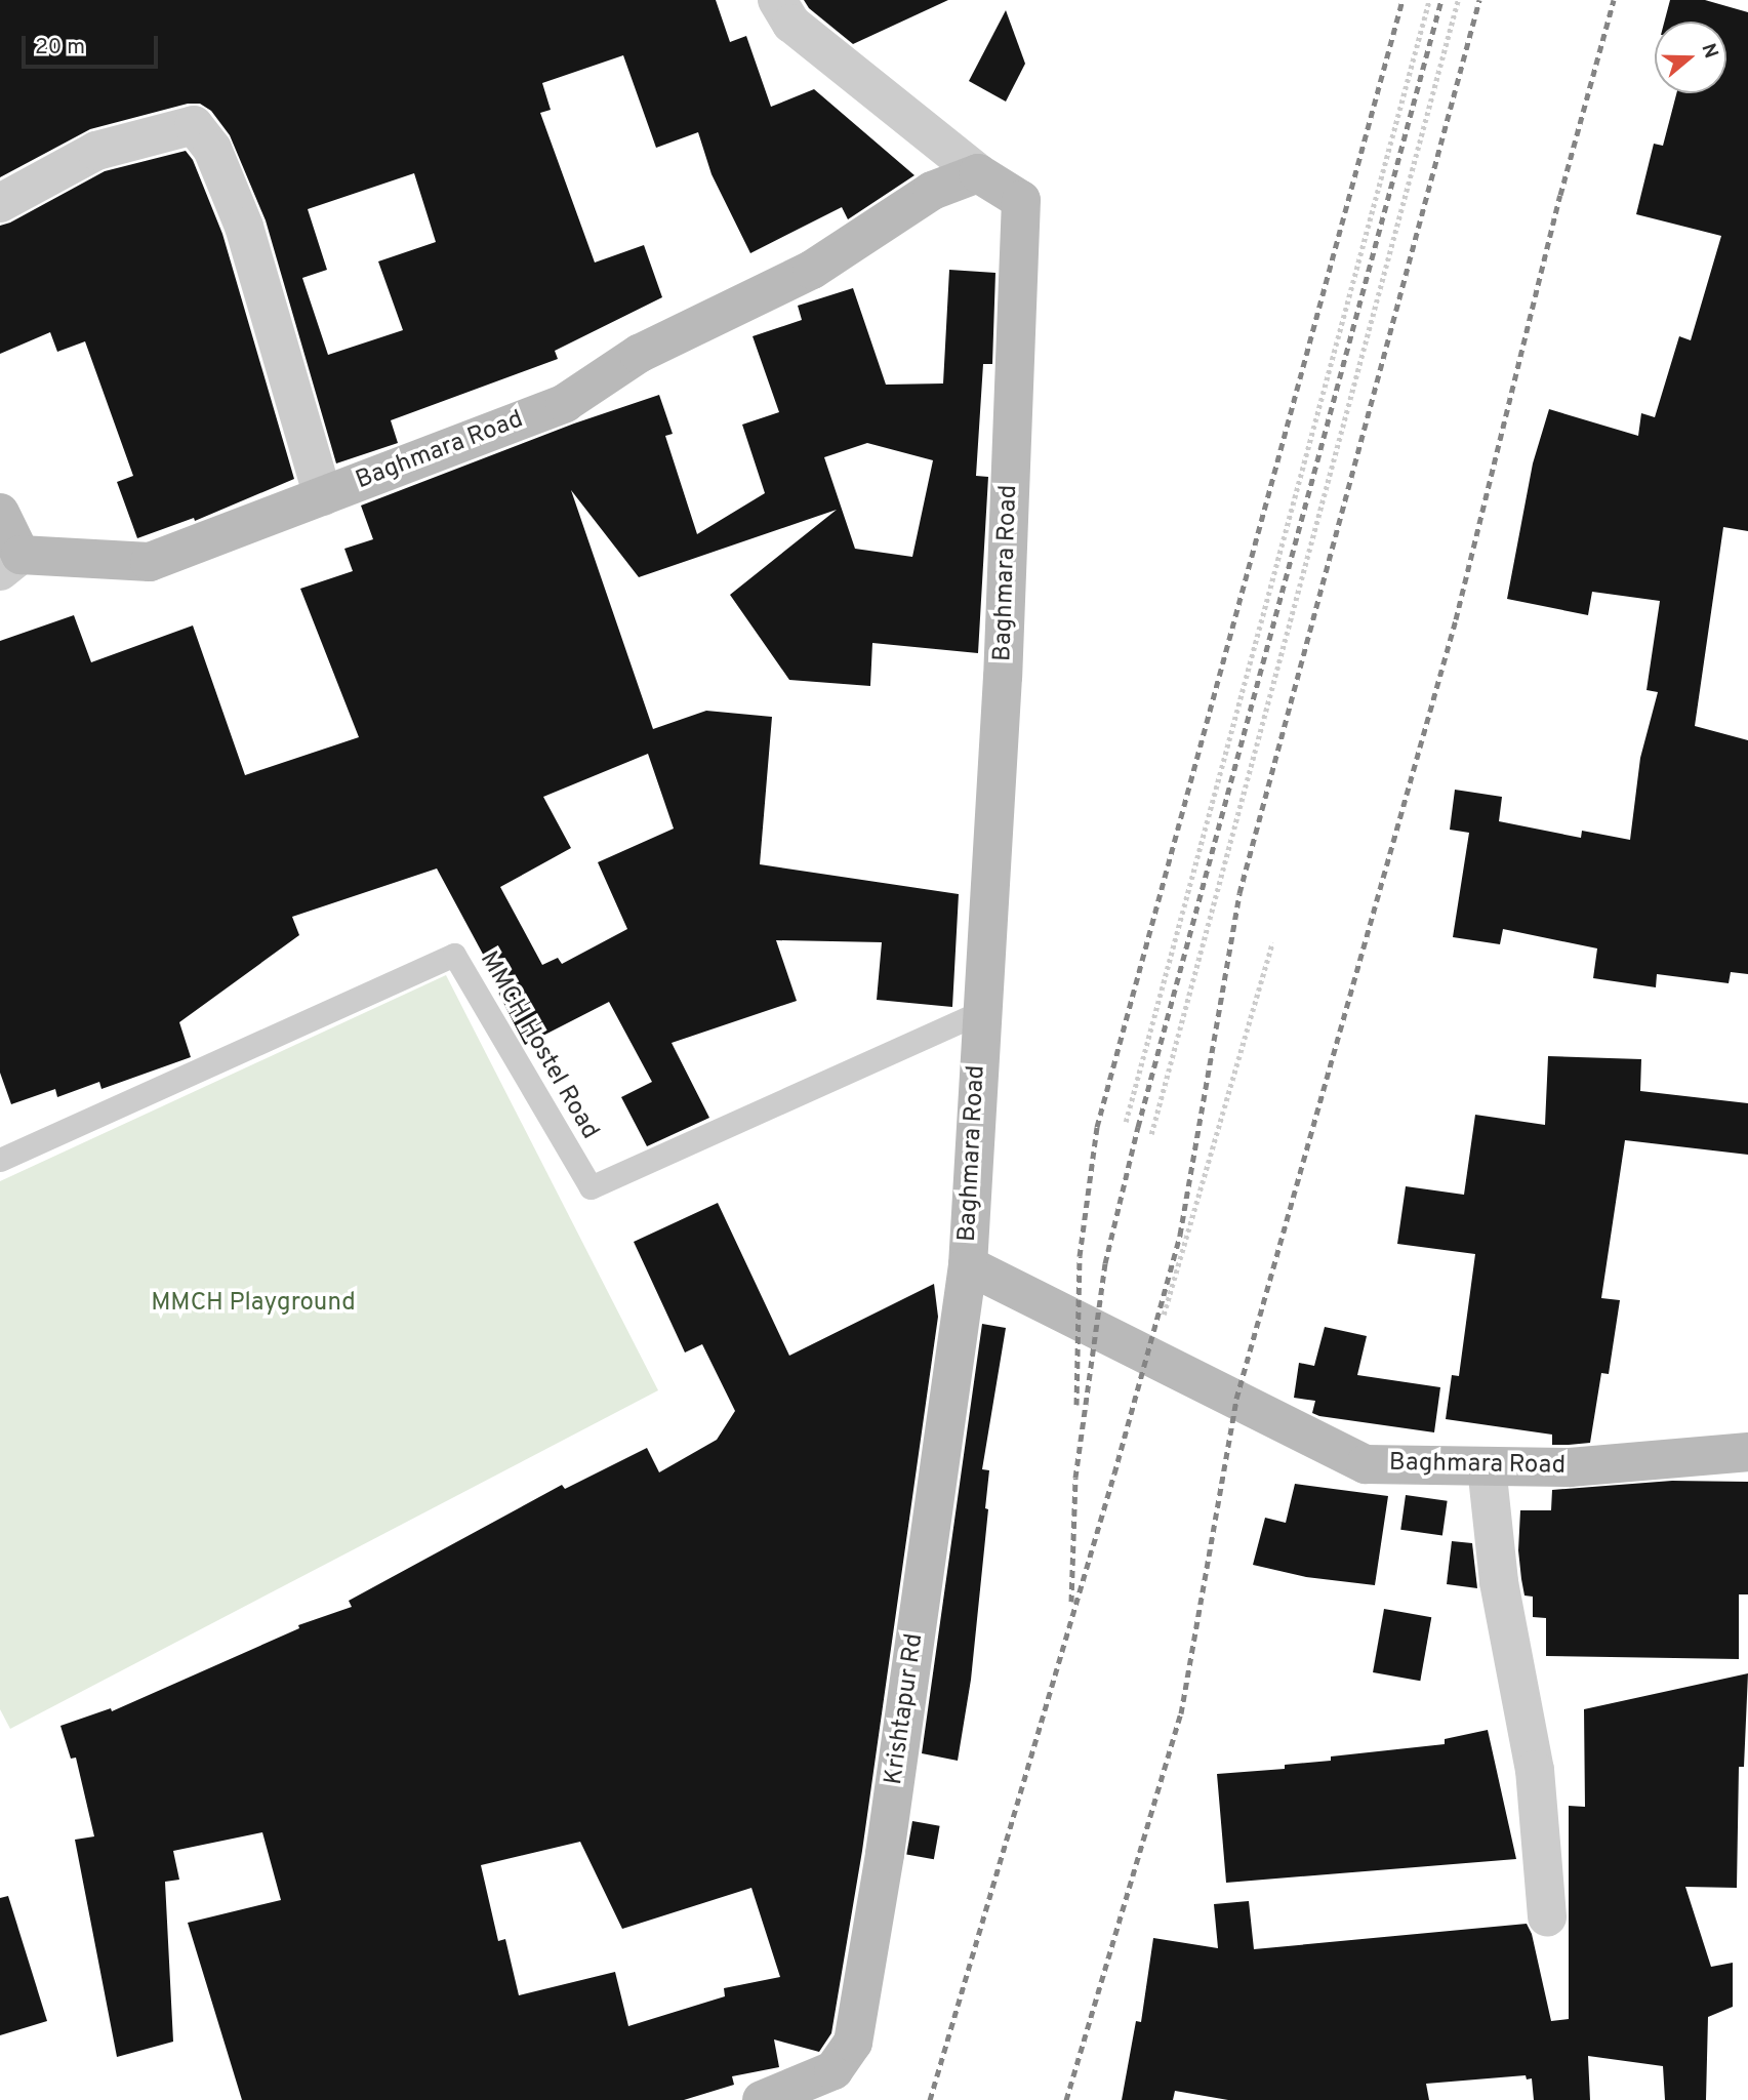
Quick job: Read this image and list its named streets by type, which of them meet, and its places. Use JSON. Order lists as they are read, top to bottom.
{
  "streets": {
    "street": ["Baghmara Road", "Krishtapur Rd"],
    "lane": ["MMCH Hostel Road"]
  },
  "crossings": [
    ["Baghmara Road", "MMCH Hostel Road"],
    ["Baghmara Road", "Krishtapur Rd"]
  ],
  "parks": ["MMCH Playground"],
  "scale_bar": "20 m",
  "north": "right"
}
